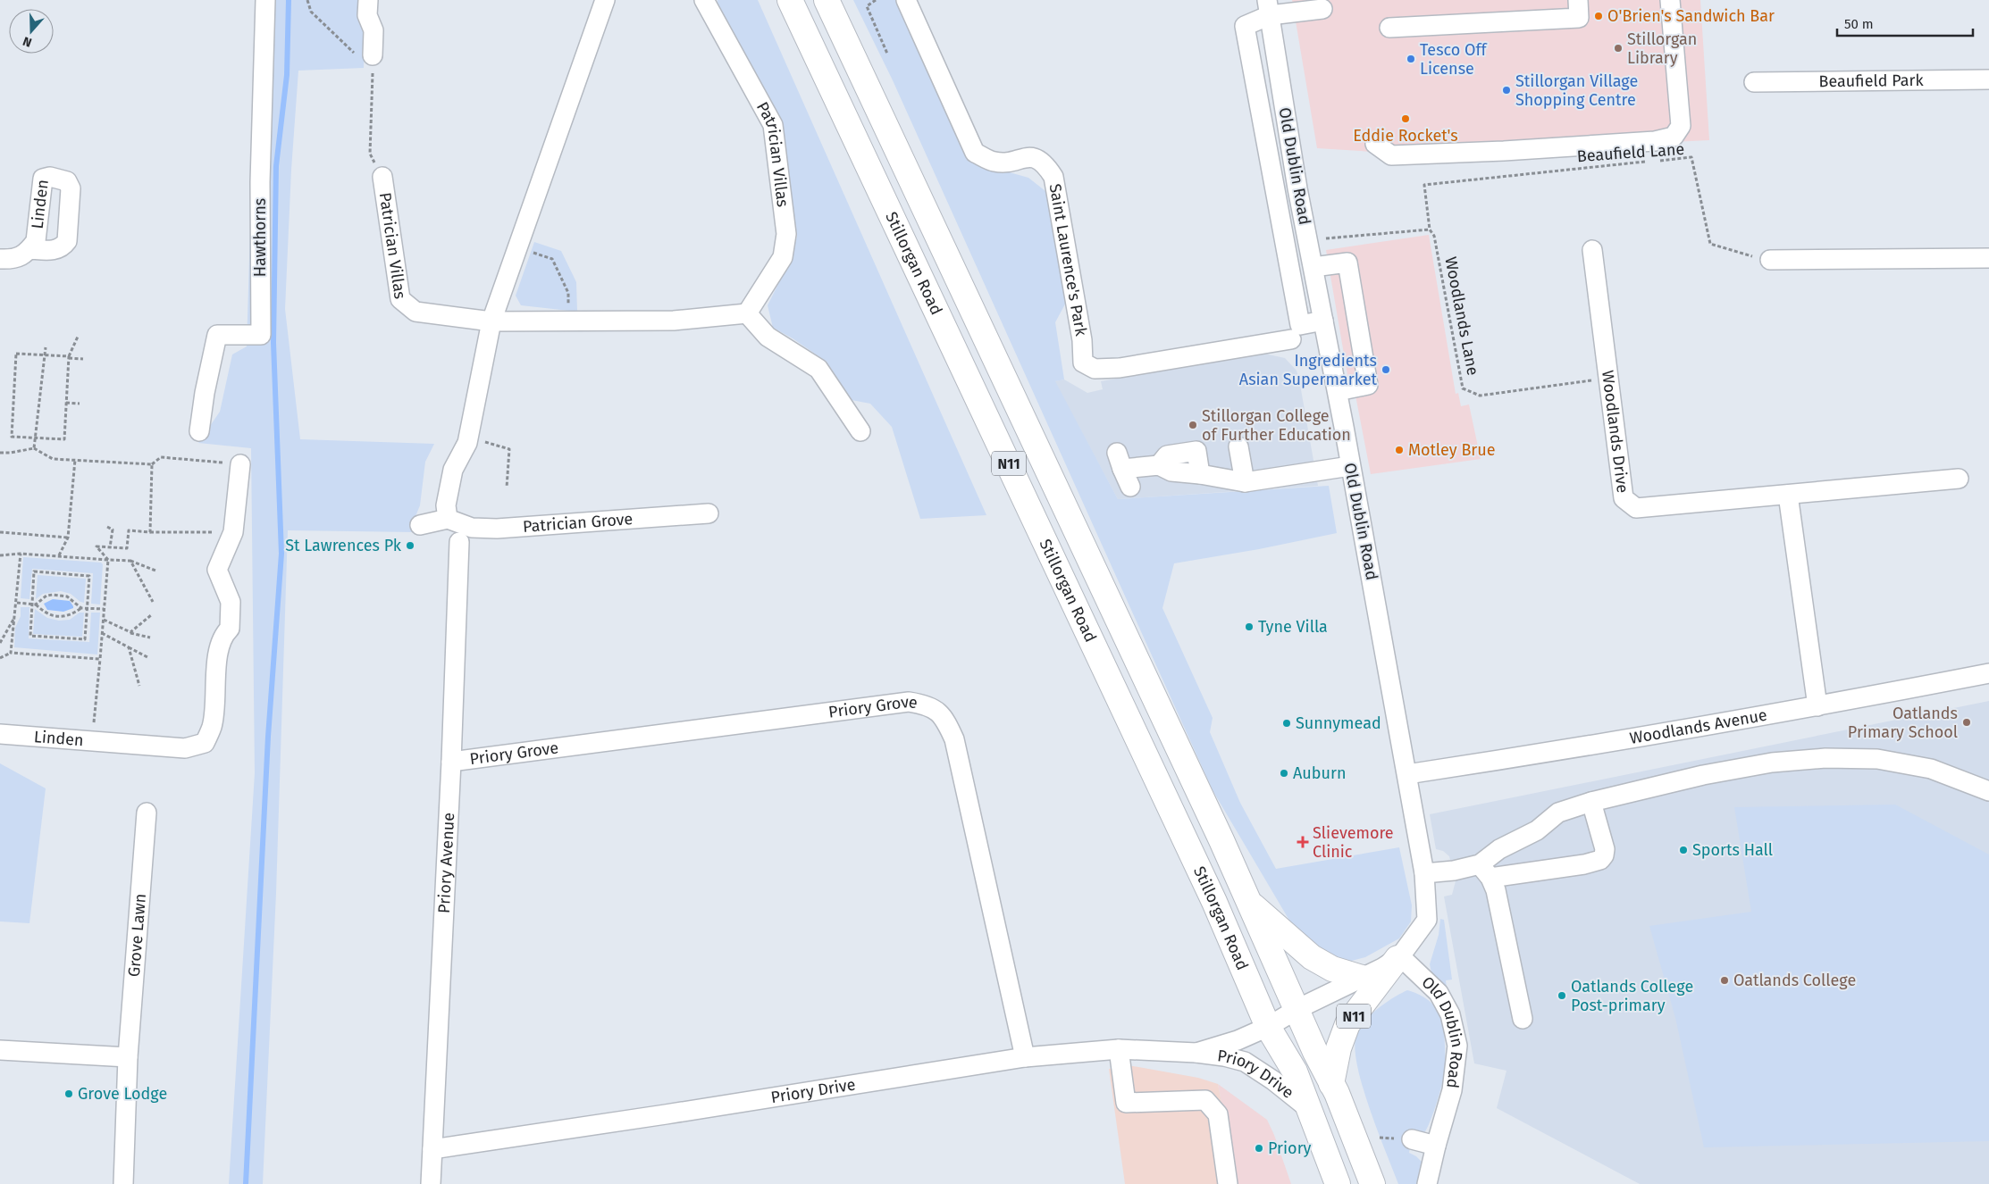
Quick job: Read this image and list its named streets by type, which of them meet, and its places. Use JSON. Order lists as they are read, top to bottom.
{
  "streets": {
    "highway": ["Stillorgan Road", "N11"],
    "street": [
      "Beaufield Park",
      "Patrician Villas",
      "Old Dublin Road",
      "Linden",
      "Hawthorns",
      "Saint Laurence's Park",
      "Woodlands Drive",
      "Patrician Grove",
      "Priory Grove",
      "Woodlands Avenue",
      "Priory Avenue",
      "Grove Lawn",
      "Priory Drive"
    ],
    "path": ["Beaufield Lane", "Woodlands Lane"]
  },
  "crossings": [
    ["Beaufield Lane", "Woodlands Lane"],
    ["Old Dublin Road", "Stillorgan Road"],
    ["Old Dublin Road", "N11"],
    ["Old Dublin Road", "Woodlands Avenue"],
    ["Old Dublin Road", "Priory Drive"],
    ["Stillorgan Road", "N11"],
    ["Stillorgan Road", "Priory Drive"],
    ["Woodlands Lane", "Woodlands Drive"],
    ["Priory Grove", "Priory Avenue"],
    ["Priory Grove", "Priory Drive"],
    ["Priory Avenue", "Priory Drive"]
  ],
  "places": {
    "other": [
      "O'Brien's Sandwich Bar",
      "Stillorgan Library",
      "Tesco Off License",
      "Stillorgan Village Shopping Centre",
      "Eddie Rocket's",
      "Ingredients Asian Supermarket",
      "Stillorgan College of Further Education",
      "Motley Brue",
      "St Lawrences Pk",
      "Tyne Villa",
      "Oatlands Primary School",
      "Sunnymead",
      "Auburn",
      "Sports Hall",
      "Oatlands College",
      "Oatlands College Post-primary",
      "Grove Lodge",
      "Priory"
    ],
    "health": ["Slievemore Clinic"]
  },
  "scale_bar": "50 m",
  "north": "bottom"
}
